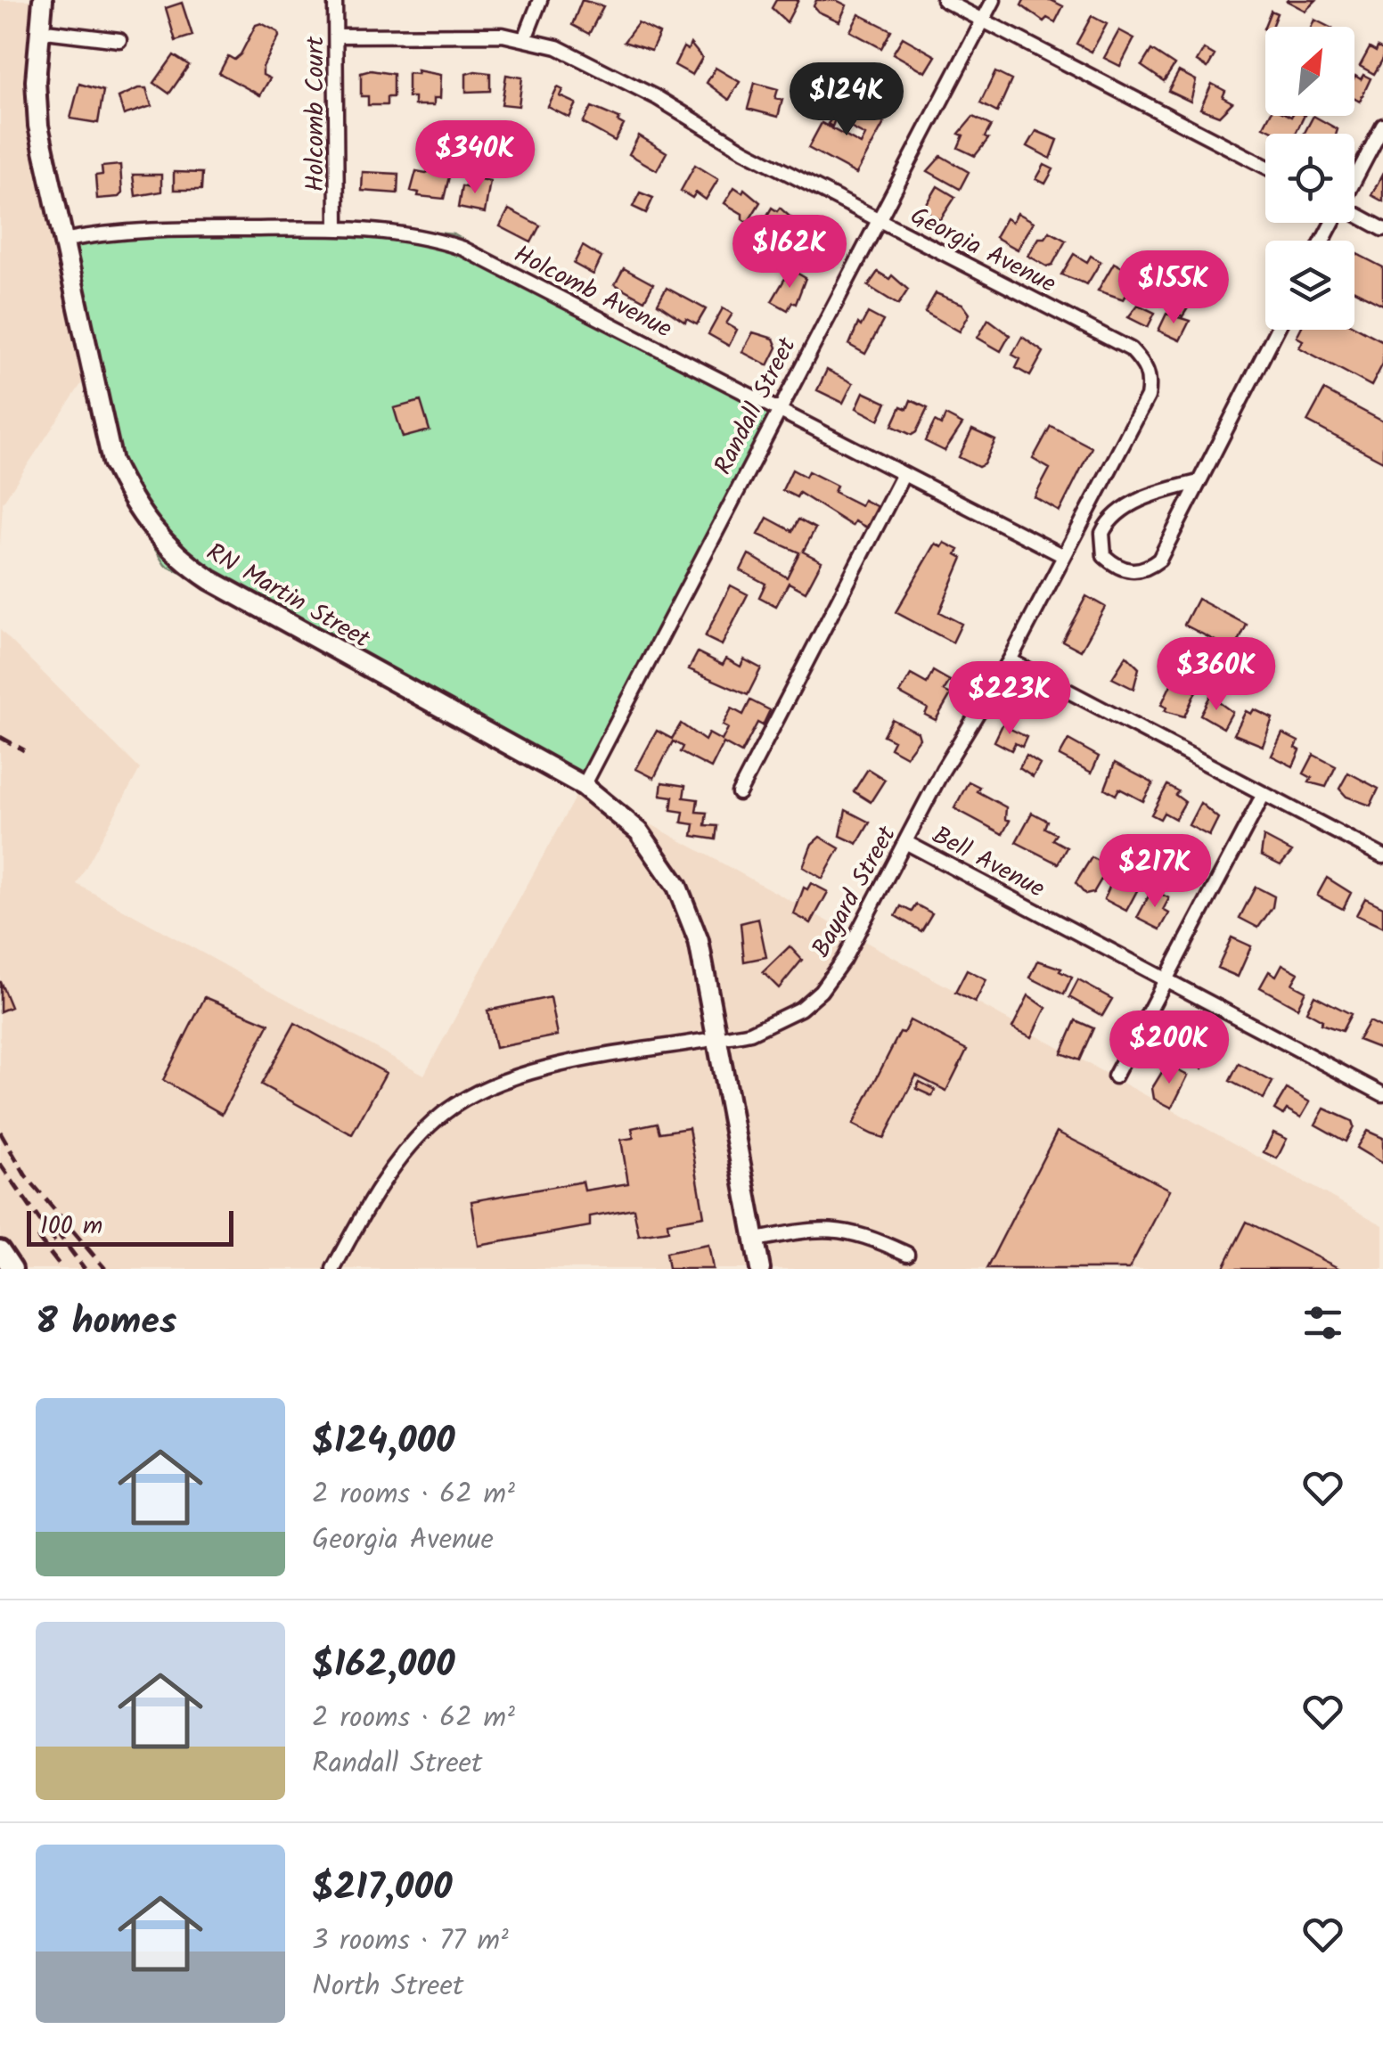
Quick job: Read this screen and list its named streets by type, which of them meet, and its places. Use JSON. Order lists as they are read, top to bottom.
{
  "streets": {
    "street": [
      "Holcomb Court",
      "Georgia Avenue",
      "Holcomb Avenue",
      "Randall Street",
      "RN Martin Street",
      "Bell Avenue",
      "Bayard Street"
    ]
  },
  "crossings": [
    ["Holcomb Court", "Georgia Avenue"],
    ["Holcomb Court", "Holcomb Avenue"],
    ["Georgia Avenue", "Randall Street"],
    ["Georgia Avenue", "Bayard Street"],
    ["Holcomb Avenue", "Randall Street"],
    ["Holcomb Avenue", "RN Martin Street"],
    ["Holcomb Avenue", "Bayard Street"],
    ["Randall Street", "RN Martin Street"],
    ["RN Martin Street", "Bayard Street"],
    ["Bell Avenue", "Bayard Street"]
  ],
  "scale_bar": "100 m",
  "north": "top right",
  "page": {
    "price": [
      "$124K",
      "$340K",
      "$162K",
      "$155K",
      "$360K",
      "$223K",
      "$217K",
      "$200K"
    ],
    "scale": "100 m",
    "heading": "8 homes",
    "list": [
      {
        "name": "$124,000",
        "note": "2 rooms · 62 m² · Georgia Avenue"
      },
      {
        "name": "$162,000",
        "note": "2 rooms · 62 m² · Randall Street"
      },
      {
        "name": "$217,000",
        "note": "3 rooms · 77 m² · North Street"
      }
    ]
  }
}
